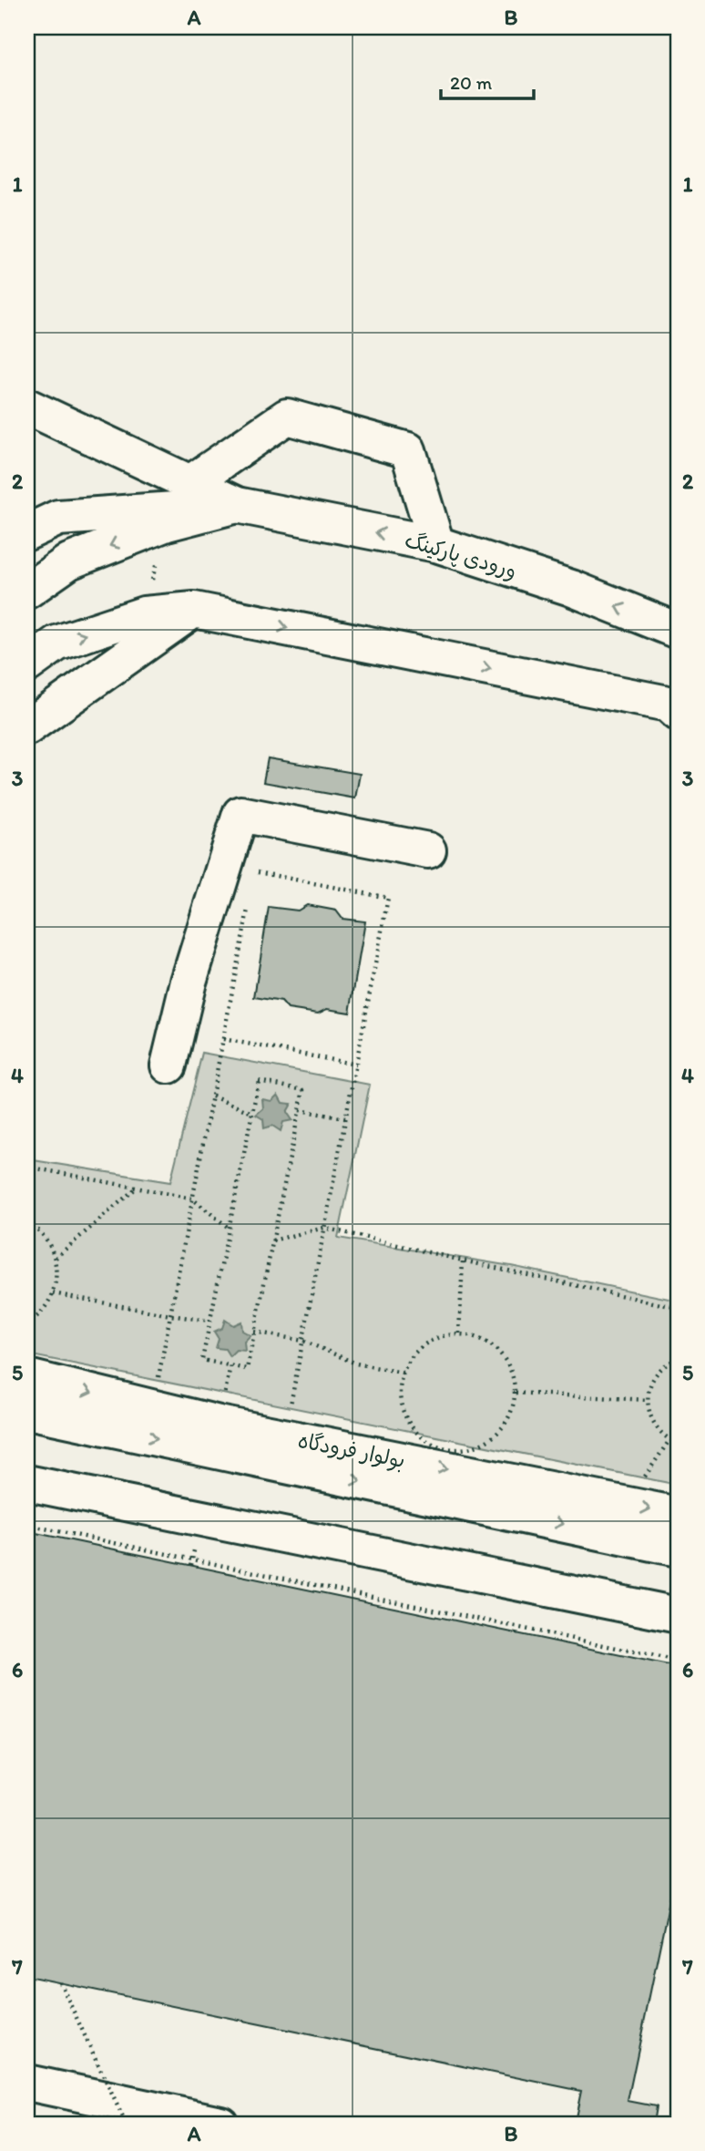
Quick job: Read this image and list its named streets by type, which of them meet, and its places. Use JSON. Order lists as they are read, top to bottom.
{
  "streets": {
    "lane": ["ورودی پارکینگ", "بولوار فرودگاه"]
  },
  "scale_bar": "20 m",
  "grid": {
    "columns": ["A", "B"],
    "rows": [
      "1",
      "2",
      "3",
      "4",
      "5",
      "6",
      "7"
    ]
  }
}
